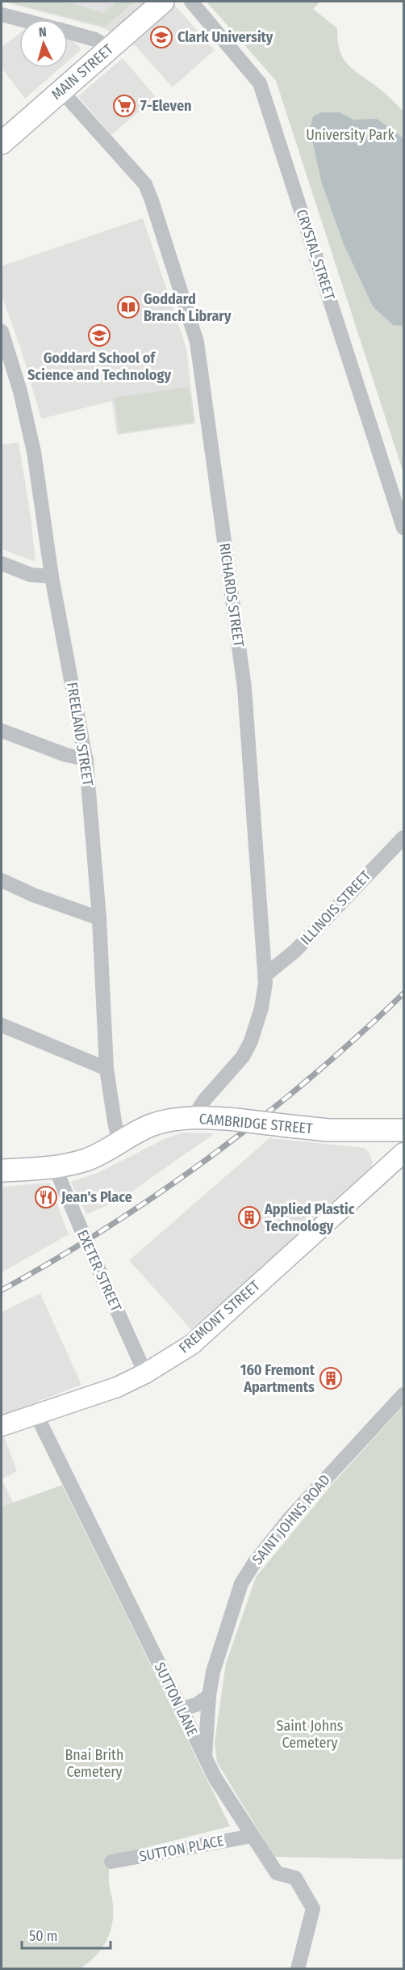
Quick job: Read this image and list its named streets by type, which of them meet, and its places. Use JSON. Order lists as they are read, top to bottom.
{
  "streets": {
    "main road": ["MAIN STREET", "CAMBRIDGE STREET"],
    "street": [
      "CRYSTAL STREET",
      "RICHARDS STREET",
      "FREELAND STREET",
      "ILLINOIS STREET",
      "EXETER STREET",
      "FREMONT STREET",
      "SAINT JOHNS ROAD",
      "SUTTON LANE",
      "SUTTON PLACE"
    ]
  },
  "crossings": [
    ["MAIN STREET", "RICHARDS STREET"],
    ["RICHARDS STREET", "ILLINOIS STREET"],
    ["RICHARDS STREET", "CAMBRIDGE STREET"],
    ["FREELAND STREET", "CAMBRIDGE STREET"],
    ["CAMBRIDGE STREET", "EXETER STREET"],
    ["EXETER STREET", "FREMONT STREET"],
    ["FREMONT STREET", "SUTTON LANE"],
    ["SAINT JOHNS ROAD", "SUTTON LANE"],
    ["SUTTON LANE", "SUTTON PLACE"]
  ],
  "parks": ["University Park", "Saint Johns Cemetery", "Bnai Brith Cemetery"],
  "places": {
    "school or university": ["Clark University", "Goddard School of Science and Technology"],
    "supermarket": ["7-Eleven"],
    "library": ["Goddard Branch Library"],
    "restaurant": ["Jean's Place"],
    "building": ["Applied Plastic Technology", "160 Fremont Apartments"]
  },
  "scale_bar": "50 m",
  "north": "top"
}
